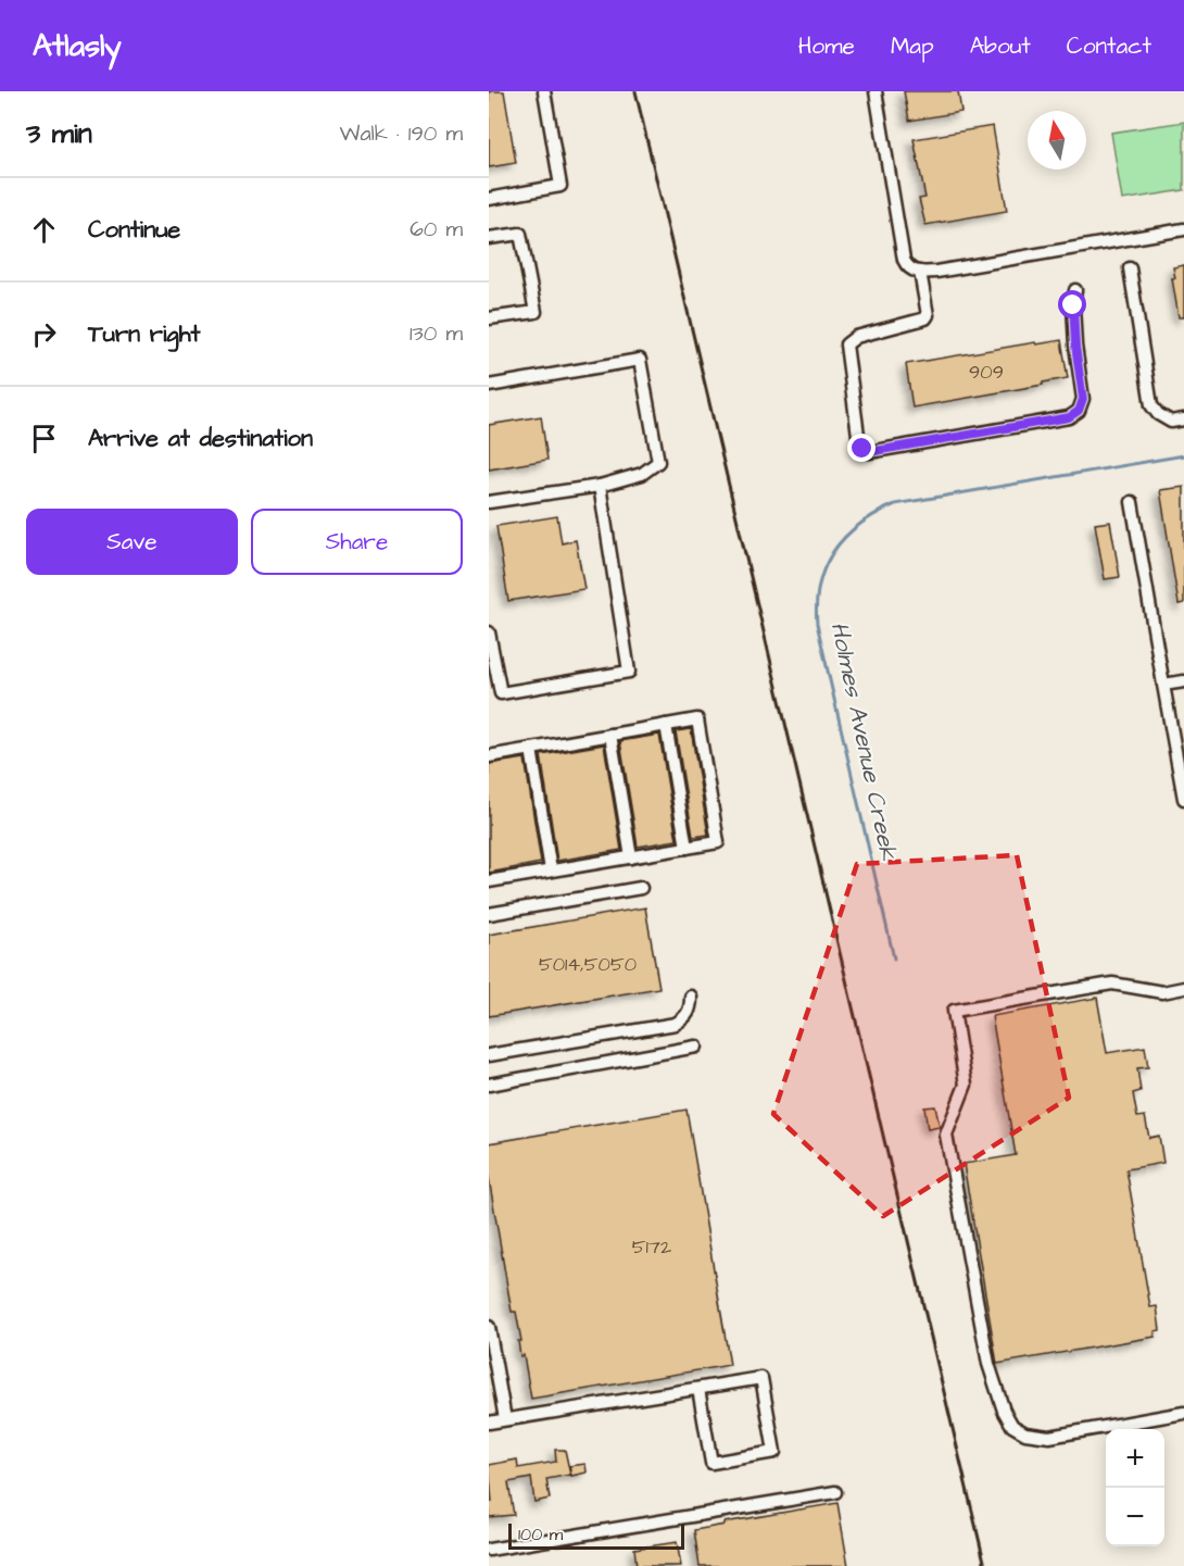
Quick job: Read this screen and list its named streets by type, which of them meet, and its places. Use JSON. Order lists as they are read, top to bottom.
{
  "water": ["Holmes Avenue Creek"],
  "house_numbers": ["909", "5014,5050", "5172"],
  "scale_bar": "100 m",
  "north": "top",
  "page": {
    "header": "Atlasly",
    "nav": [
      "Home",
      "Map",
      "About",
      "Contact"
    ],
    "heading": ["3 min", "Walk · 190 m"],
    "list": [
      ["Continue", "60 m"],
      ["Turn right", "130 m"],
      "Arrive at destination"
    ],
    "buttons": ["Save", "Share"],
    "map_buttons": ["+", "−"],
    "scale": "100 m"
  }
}
